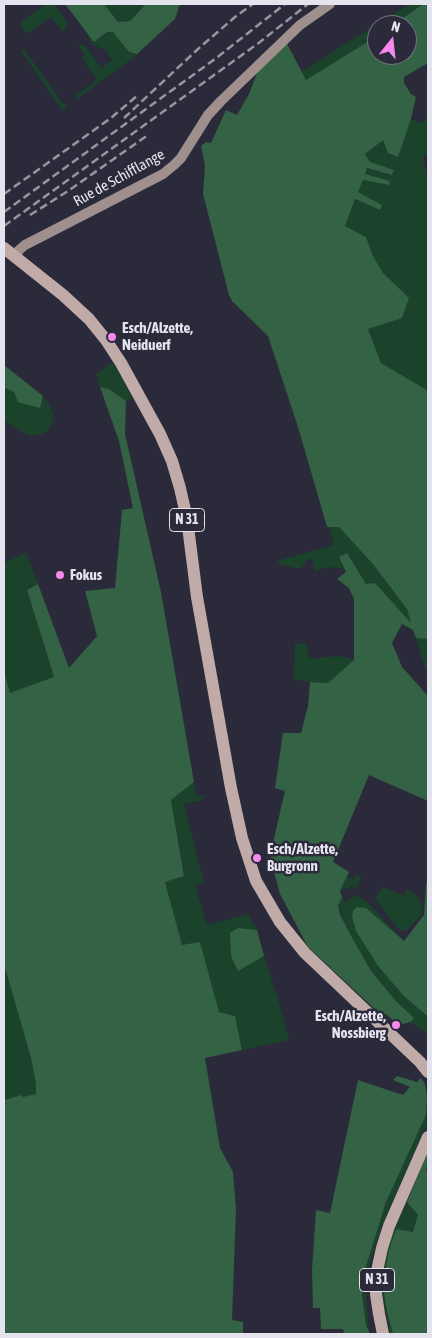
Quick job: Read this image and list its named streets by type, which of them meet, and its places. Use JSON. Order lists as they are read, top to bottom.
{
  "streets": {
    "main road": ["N 31"],
    "street": ["Rue de Schifflange"]
  },
  "crossings": [
    ["Rue de Schifflange", "N 31"]
  ],
  "places": [
    "Esch/Alzette, Neiduerf",
    "Fokus",
    "Esch/Alzette, Burgronn",
    "Esch/Alzette, Nossbierg"
  ],
  "north": "top"
}
